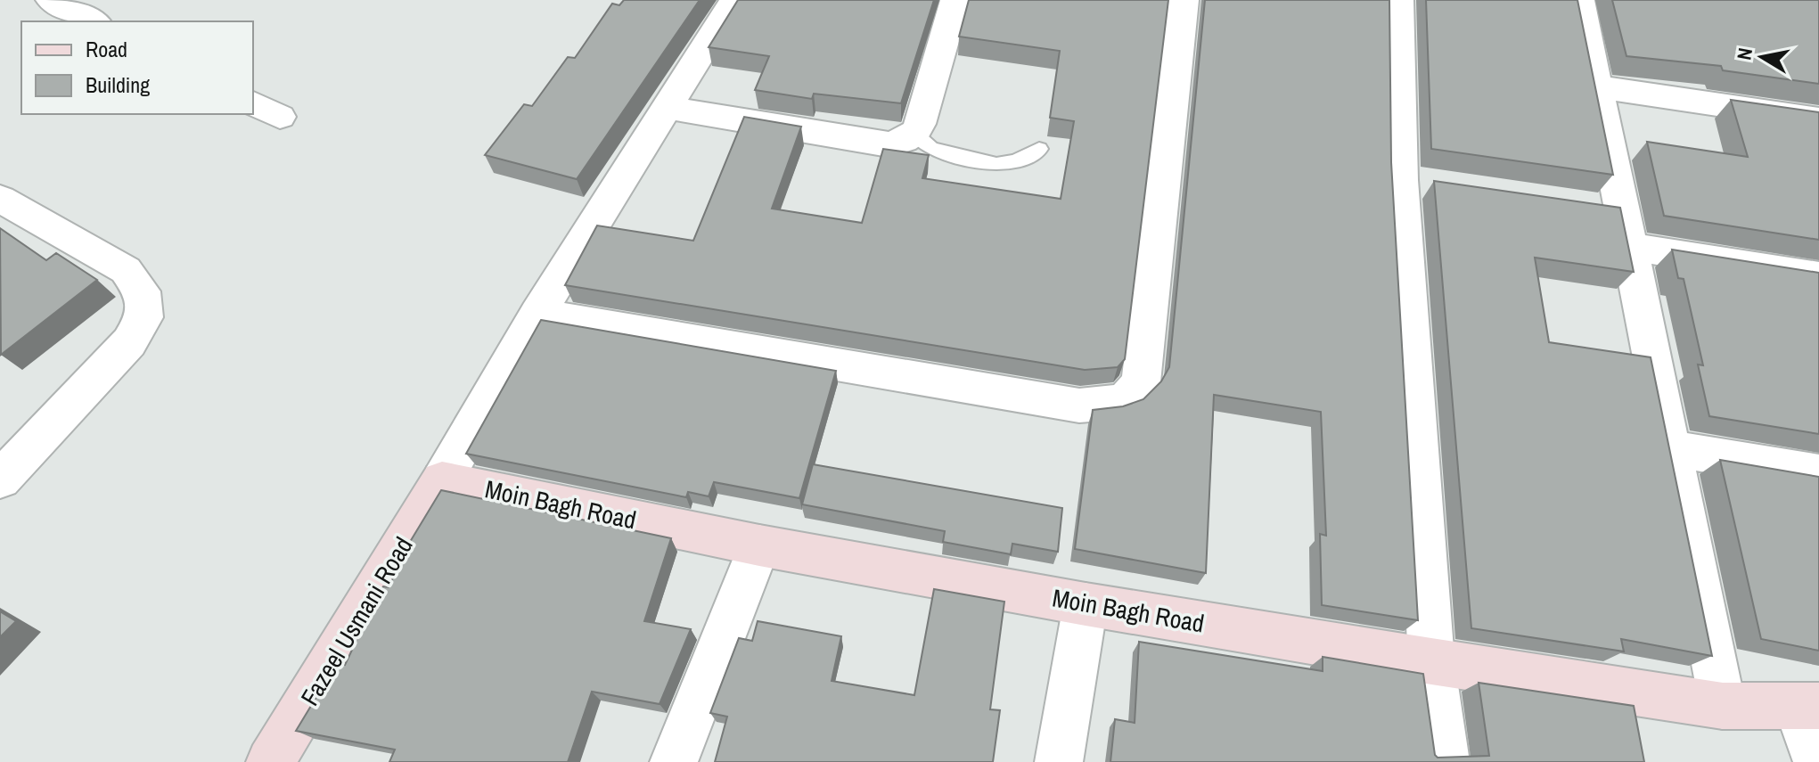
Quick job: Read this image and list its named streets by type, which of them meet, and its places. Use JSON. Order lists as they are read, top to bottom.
{
  "streets": {
    "street": ["Moin Bagh Road", "Fazeel Usmani Road"]
  },
  "crossings": [
    ["Moin Bagh Road", "Fazeel Usmani Road"]
  ],
  "legend": ["Road", "Building"],
  "north": "left"
}
